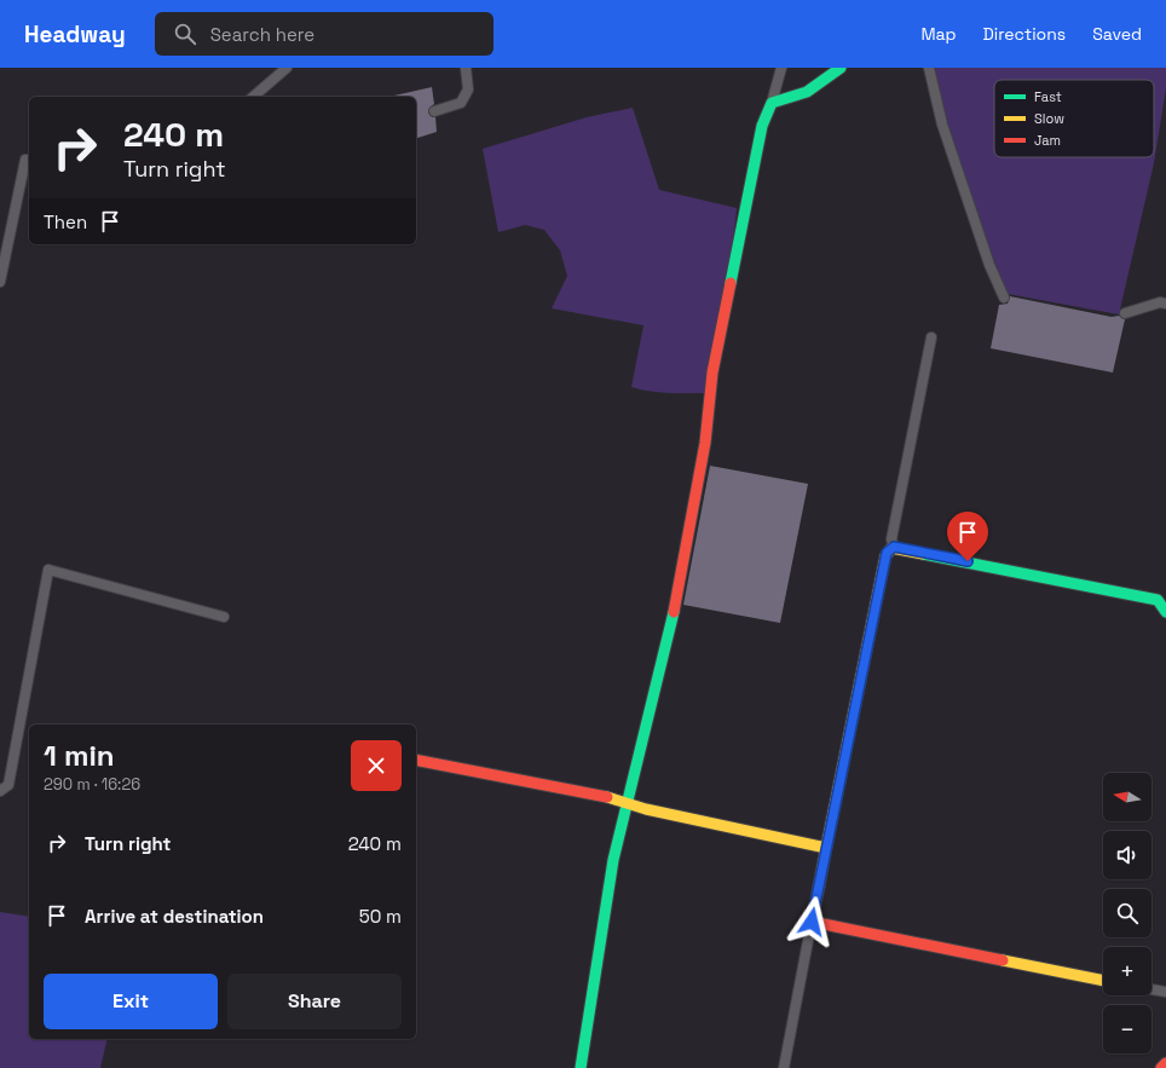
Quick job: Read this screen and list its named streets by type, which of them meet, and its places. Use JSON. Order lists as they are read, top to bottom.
{
  "legend": ["Fast", "Slow", "Jam"],
  "north": "left",
  "page": {
    "header": "Headway",
    "search": "Search here",
    "nav": ["Map", "Directions", "Saved"],
    "turn": ["240 m", "Turn right"],
    "then": "Then",
    "heading": ["1 min", "290 m · 16:26"],
    "map_buttons": ["+", "−"],
    "list": [
      {
        "name": "Turn right",
        "value": "240 m"
      },
      {
        "name": "Arrive at destination",
        "value": "50 m"
      }
    ],
    "buttons": ["Exit", "Share"]
  }
}
